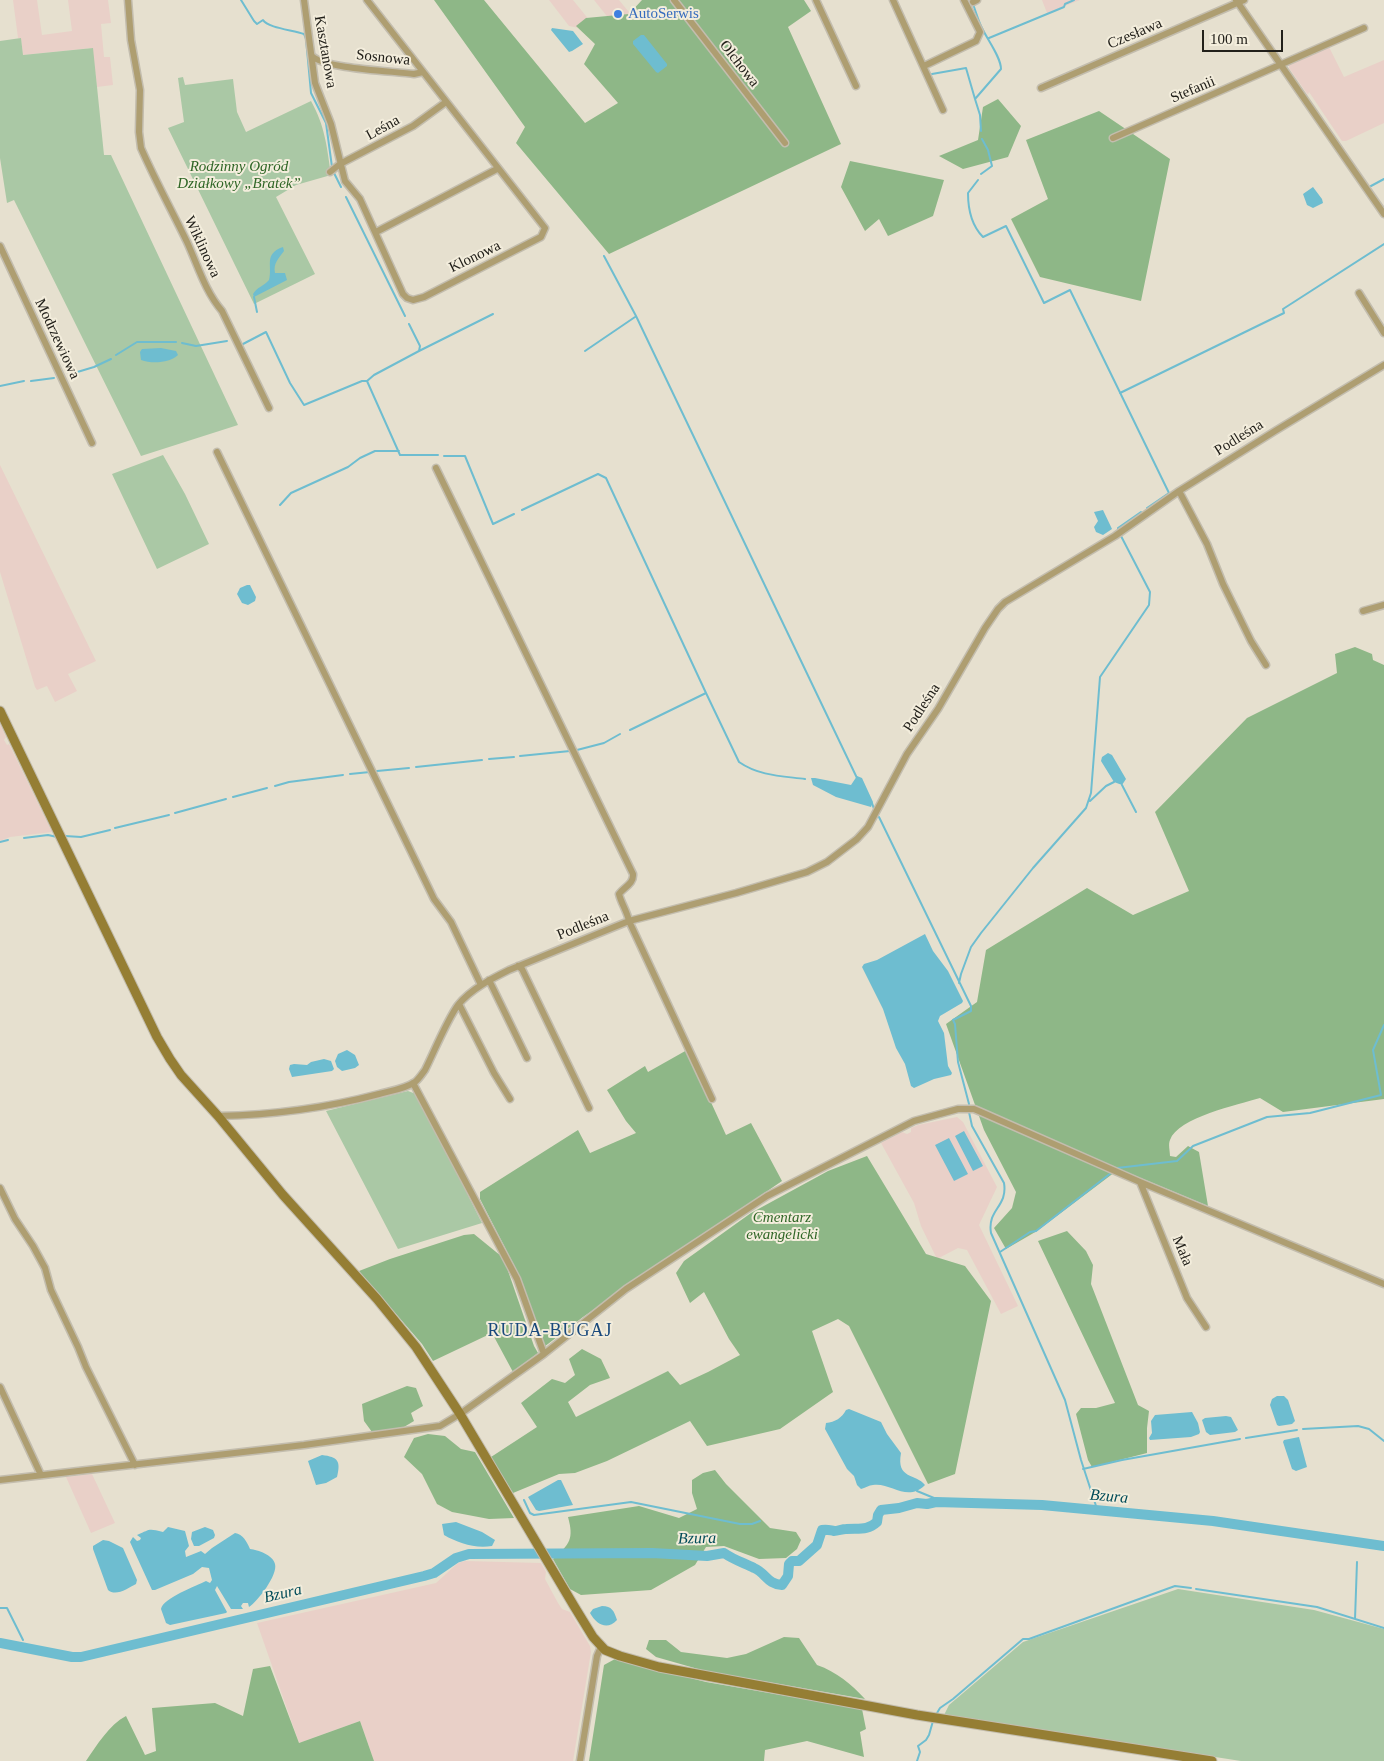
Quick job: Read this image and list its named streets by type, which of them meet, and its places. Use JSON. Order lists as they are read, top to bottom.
{
  "streets": {
    "street": [
      "Czesława",
      "Kasztanowa",
      "Sosnowa",
      "Olchowa",
      "Stefanii",
      "Leśna",
      "Wiklinowa",
      "Klonowa",
      "Modrzewiowa",
      "Podleśna",
      "Mała"
    ]
  },
  "crossings": [
    ["Kasztanowa", "Sosnowa"],
    ["Kasztanowa", "Leśna"],
    ["Kasztanowa", "Klonowa"],
    ["Sosnowa", "Klonowa"],
    ["Leśna", "Klonowa"]
  ],
  "districts": ["RUDA-BUGAJ"],
  "water": ["Bzura"],
  "parks": ["Rodzinny Ogród Działkowy „Bratek”", "Cmentarz ewangelicki"],
  "places": ["AutoSerwis"],
  "scale_bar": "100 m"
}
